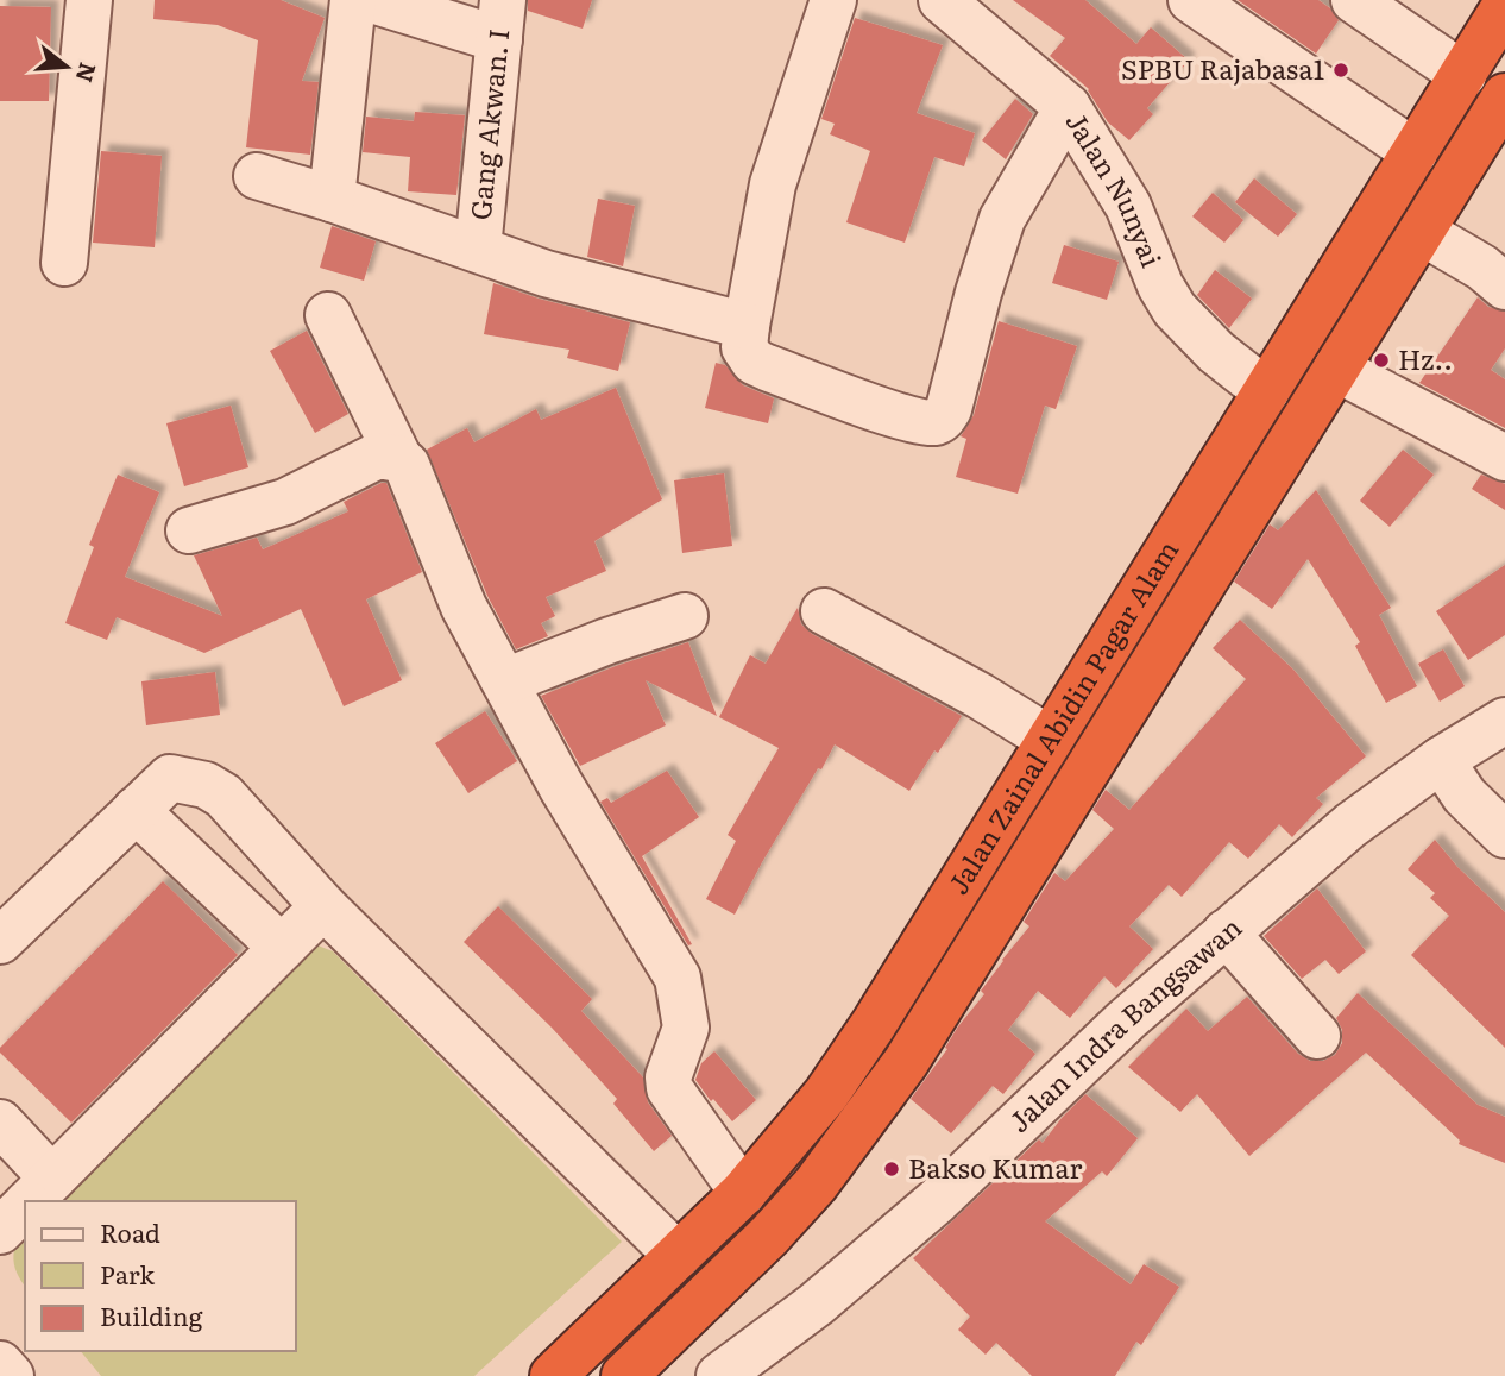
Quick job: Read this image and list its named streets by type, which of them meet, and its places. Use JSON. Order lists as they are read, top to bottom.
{
  "streets": {
    "highway": ["Jalan Zainal Abidin Pagar Alam"],
    "street": ["Gang Akwan. I", "Jalan Nunyai", "Jalan Indra Bangsawan"]
  },
  "crossings": [
    ["Jalan Nunyai", "Jalan Zainal Abidin Pagar Alam"]
  ],
  "places": ["SPBU Rajabasa1", "Hz..", "Bakso Kumar"],
  "legend": ["Road", "Park", "Building"],
  "north": "right"
}
